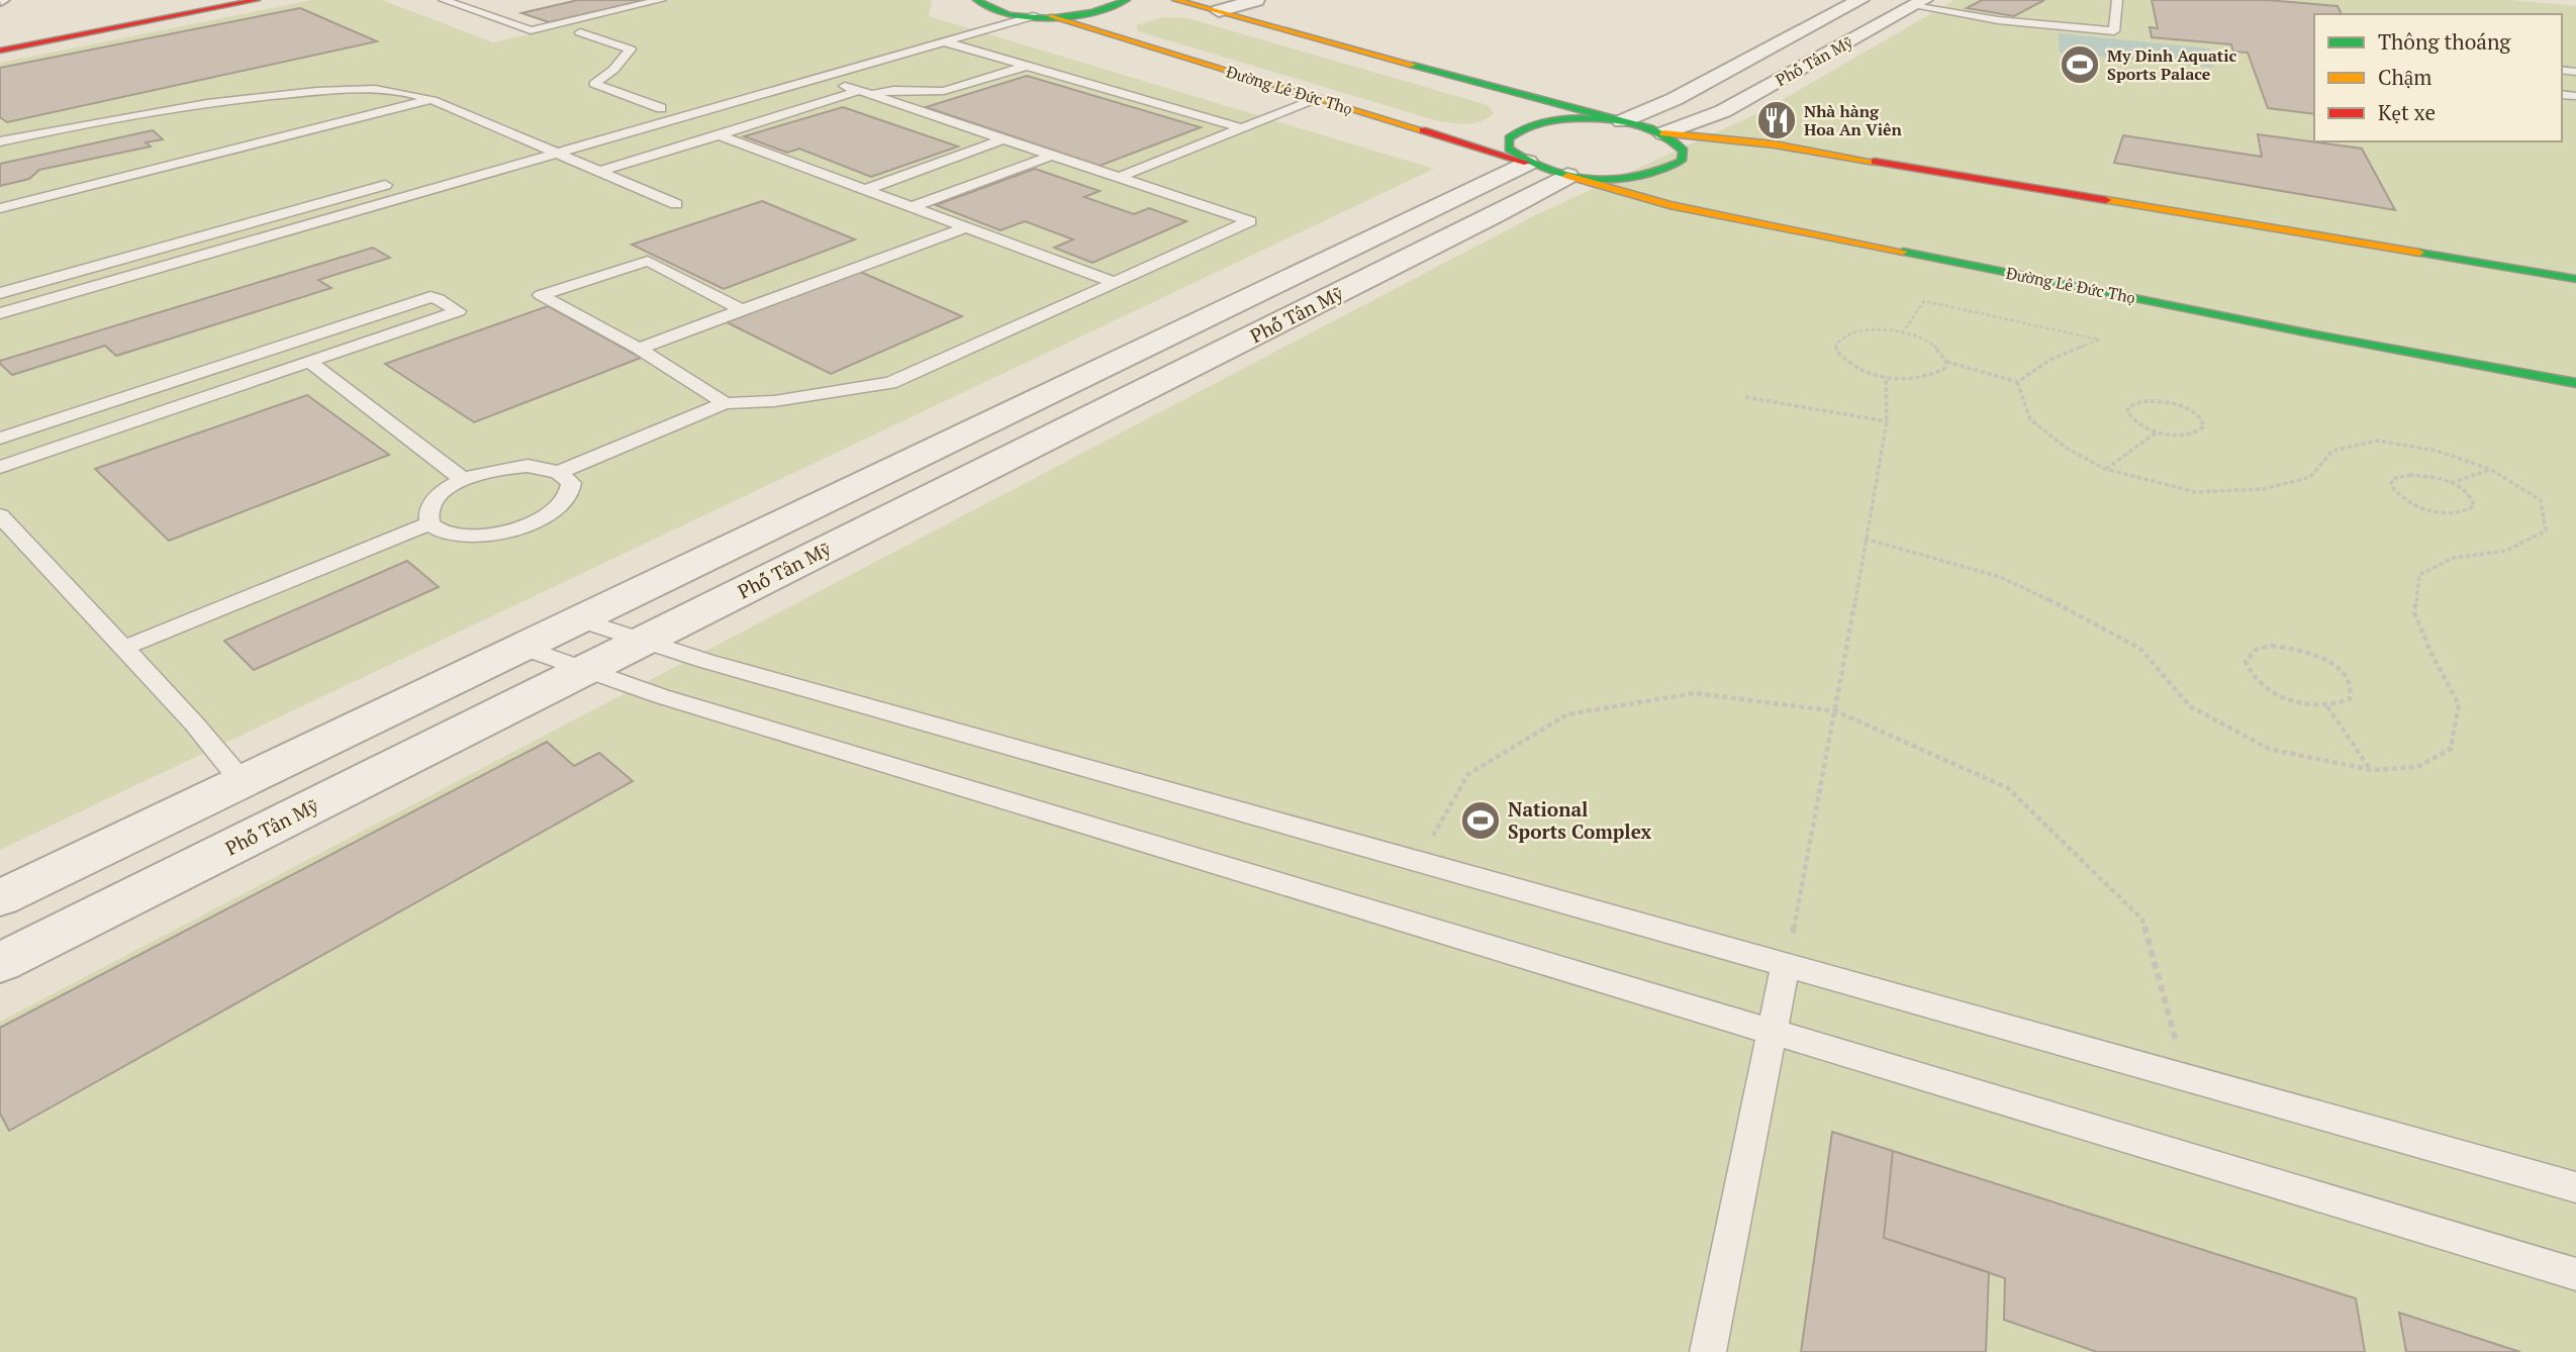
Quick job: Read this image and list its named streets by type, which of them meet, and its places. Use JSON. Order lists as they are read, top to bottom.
{
  "streets": {
    "main road": ["Đường Lê Đức Thọ"],
    "street": ["Phố Tân Mỹ"]
  },
  "crossings": [
    ["Phố Tân Mỹ", "Đường Lê Đức Thọ"]
  ],
  "places": {
    "sports": ["My Dinh Aquatic Sports Palace", "National Sports Complex"],
    "restaurant": ["Nhà hàng Hoa An Viên"]
  },
  "legend": ["Thông thoáng", "Chậm", "Kẹt xe"]
}
